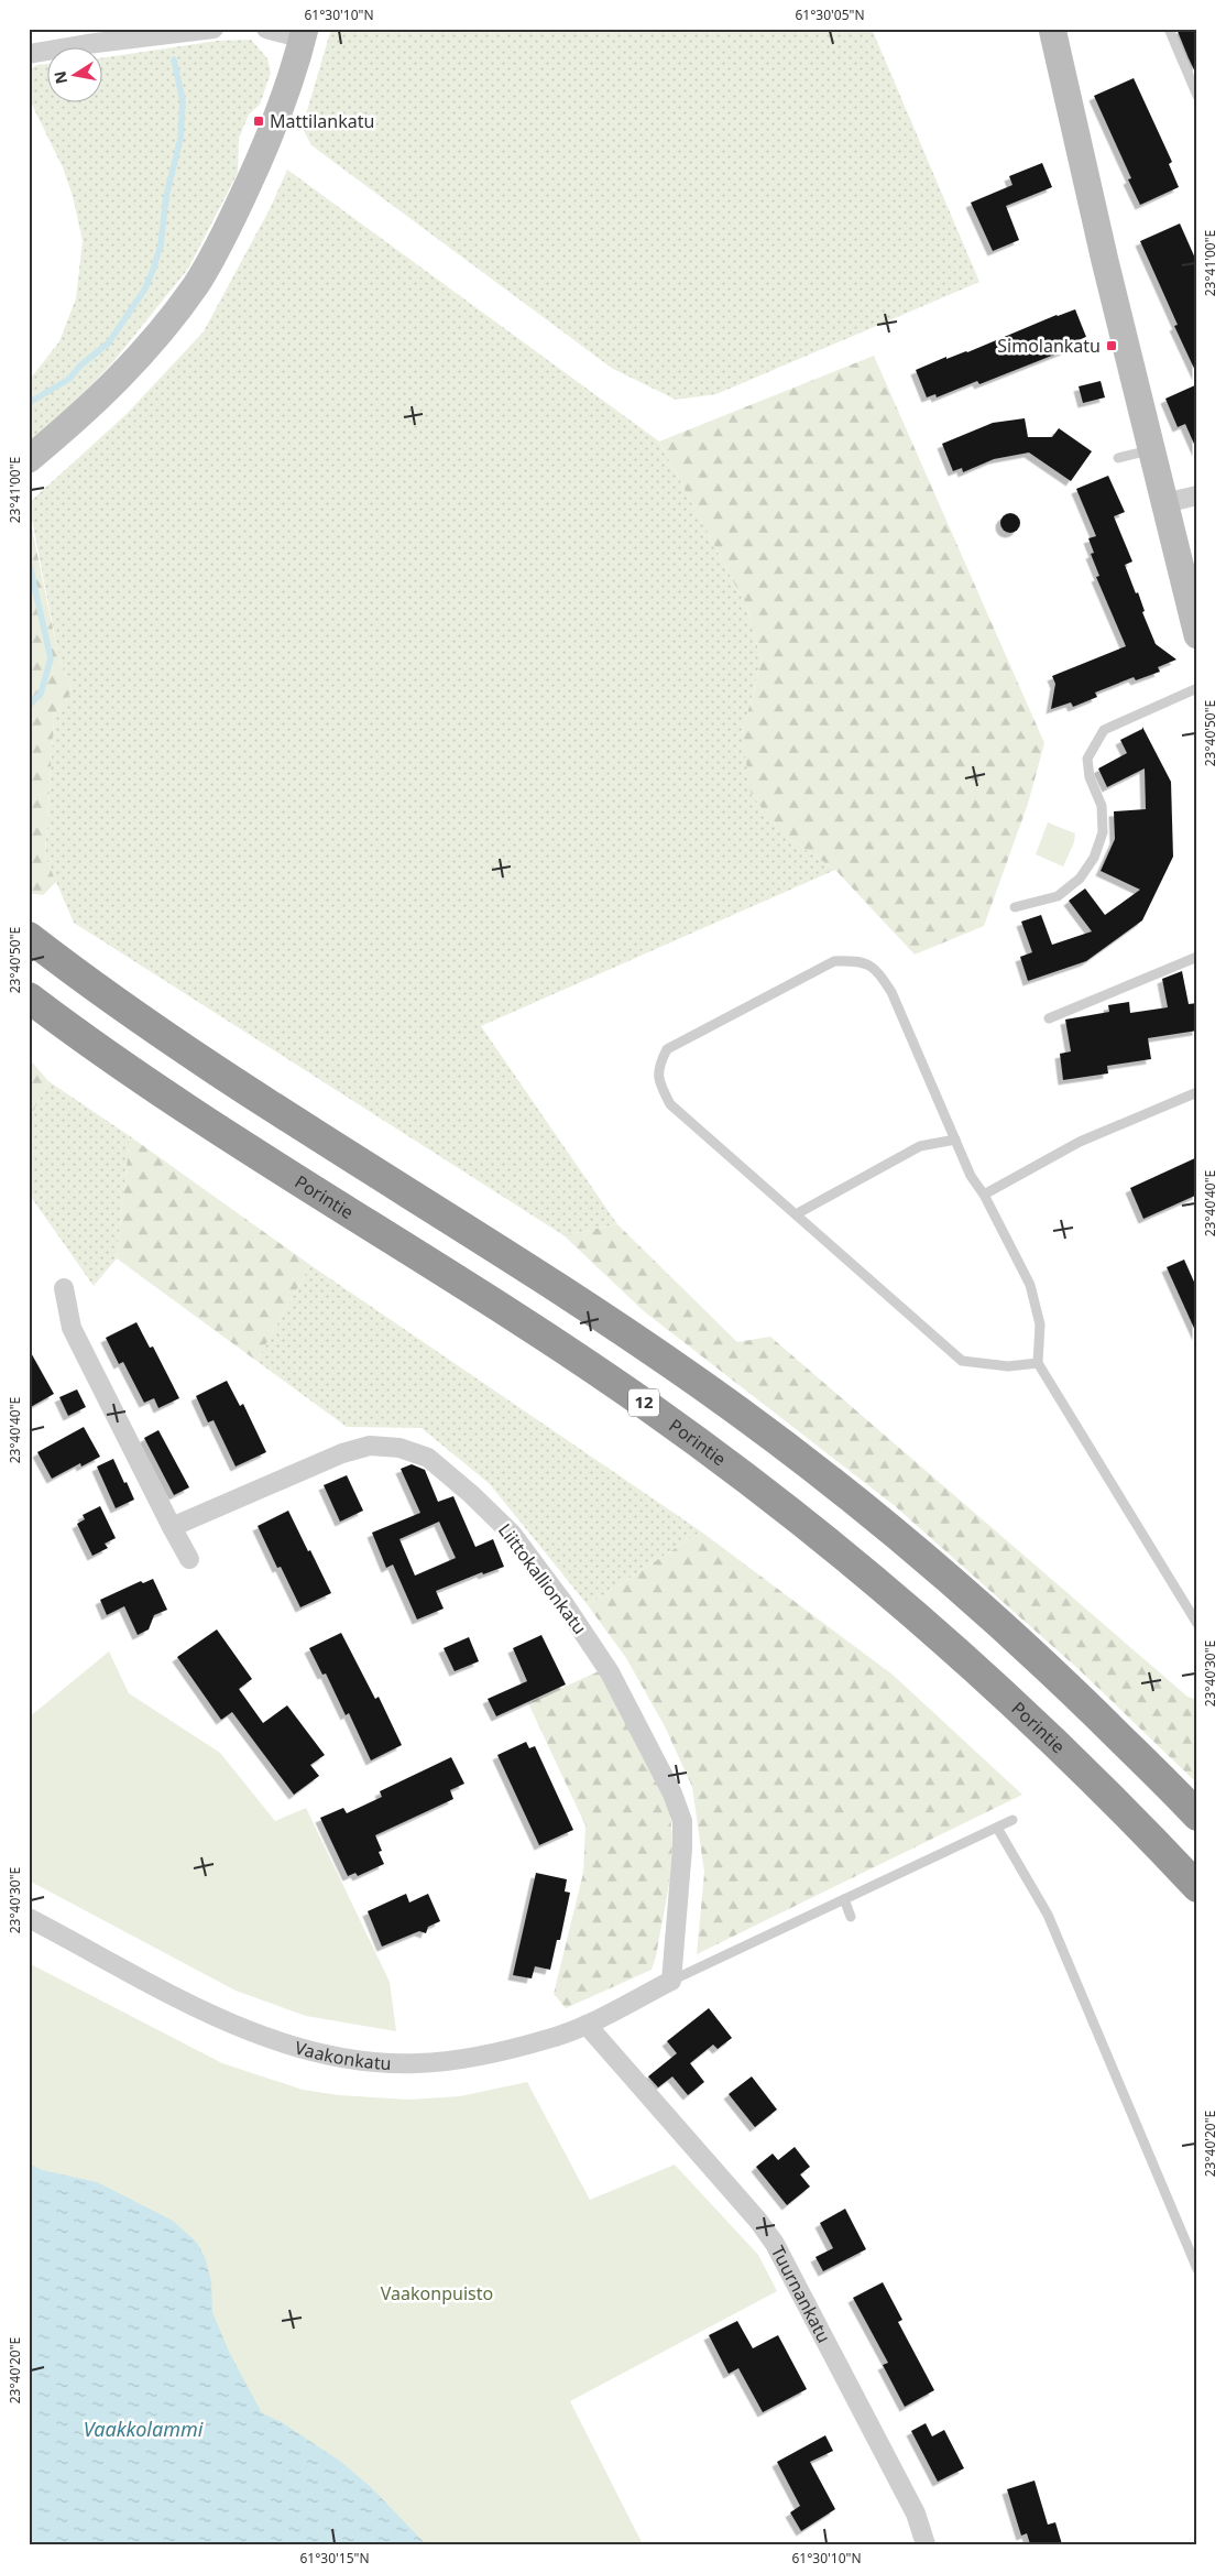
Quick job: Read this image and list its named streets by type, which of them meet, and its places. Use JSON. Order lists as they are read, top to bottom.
{
  "streets": {
    "highway": ["Porintie", "12"],
    "street": ["Liittokallionkatu", "Vaakonkatu", "Tuurnankatu"]
  },
  "crossings": [
    ["Liittokallionkatu", "Vaakonkatu"],
    ["Vaakonkatu", "Tuurnankatu"]
  ],
  "water": ["Vaakkolammi"],
  "parks": ["Vaakonpuisto"],
  "places": {
    "transit": ["Mattilankatu", "Simolankatu"]
  },
  "north": "left",
  "coordinates": [
    "61°30'10\"N",
    "61°30'05\"N",
    "23°41'00\"E",
    "23°40'50\"E",
    "23°40'40\"E",
    "23°40'30\"E",
    "23°40'20\"E",
    "61°30'15\"N"
  ]
}
